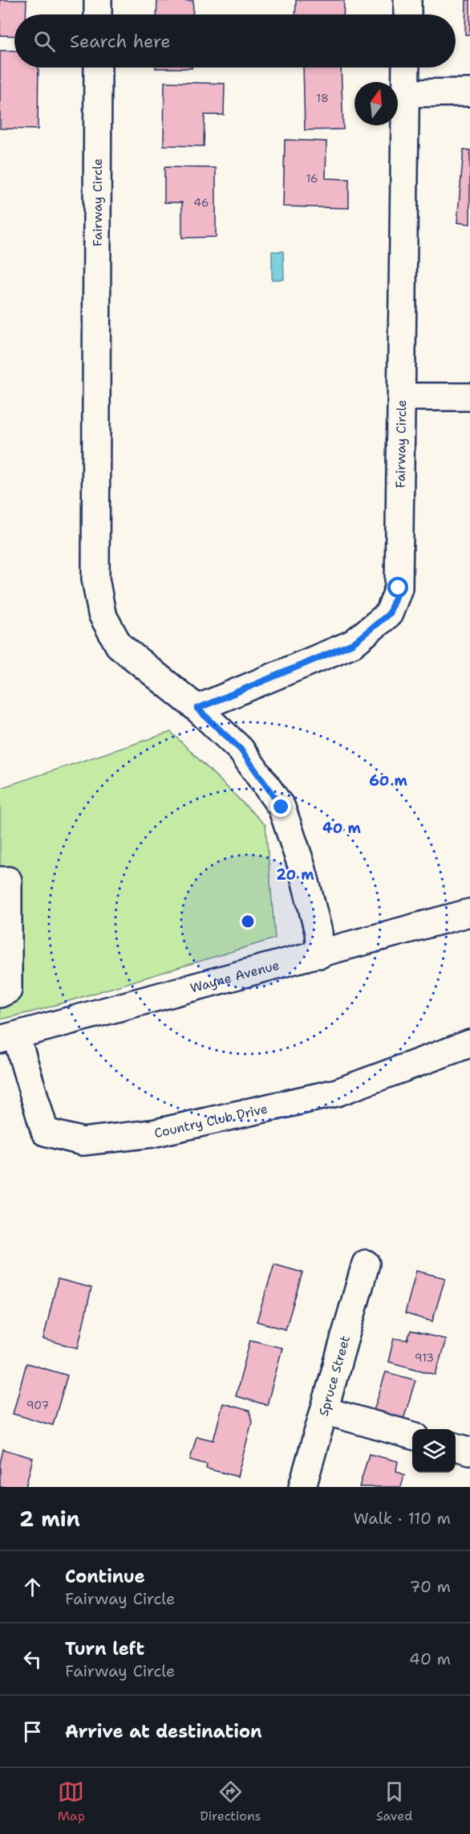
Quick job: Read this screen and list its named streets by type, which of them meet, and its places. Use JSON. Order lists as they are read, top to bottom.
{
  "streets": {
    "street": [
      "Fairway Circle",
      "Wayne Avenue",
      "Country Club Drive",
      "Spruce Street"
    ]
  },
  "crossings": [
    ["Fairway Circle", "Wayne Avenue"],
    ["Wayne Avenue", "Country Club Drive"]
  ],
  "house_numbers": [
    "18",
    "16",
    "46",
    "913",
    "907"
  ],
  "north": "top",
  "page": {
    "search": "Search here",
    "heading": ["2 min", "Walk · 110 m"],
    "list": [
      ["Continue", "Fairway Circle", "70 m"],
      ["Turn left", "Fairway Circle", "40 m"],
      "Arrive at destination"
    ],
    "nav": ["Map", "Directions", "Saved"]
  },
  "rings": ["60 m", "40 m", "20 m"]
}
